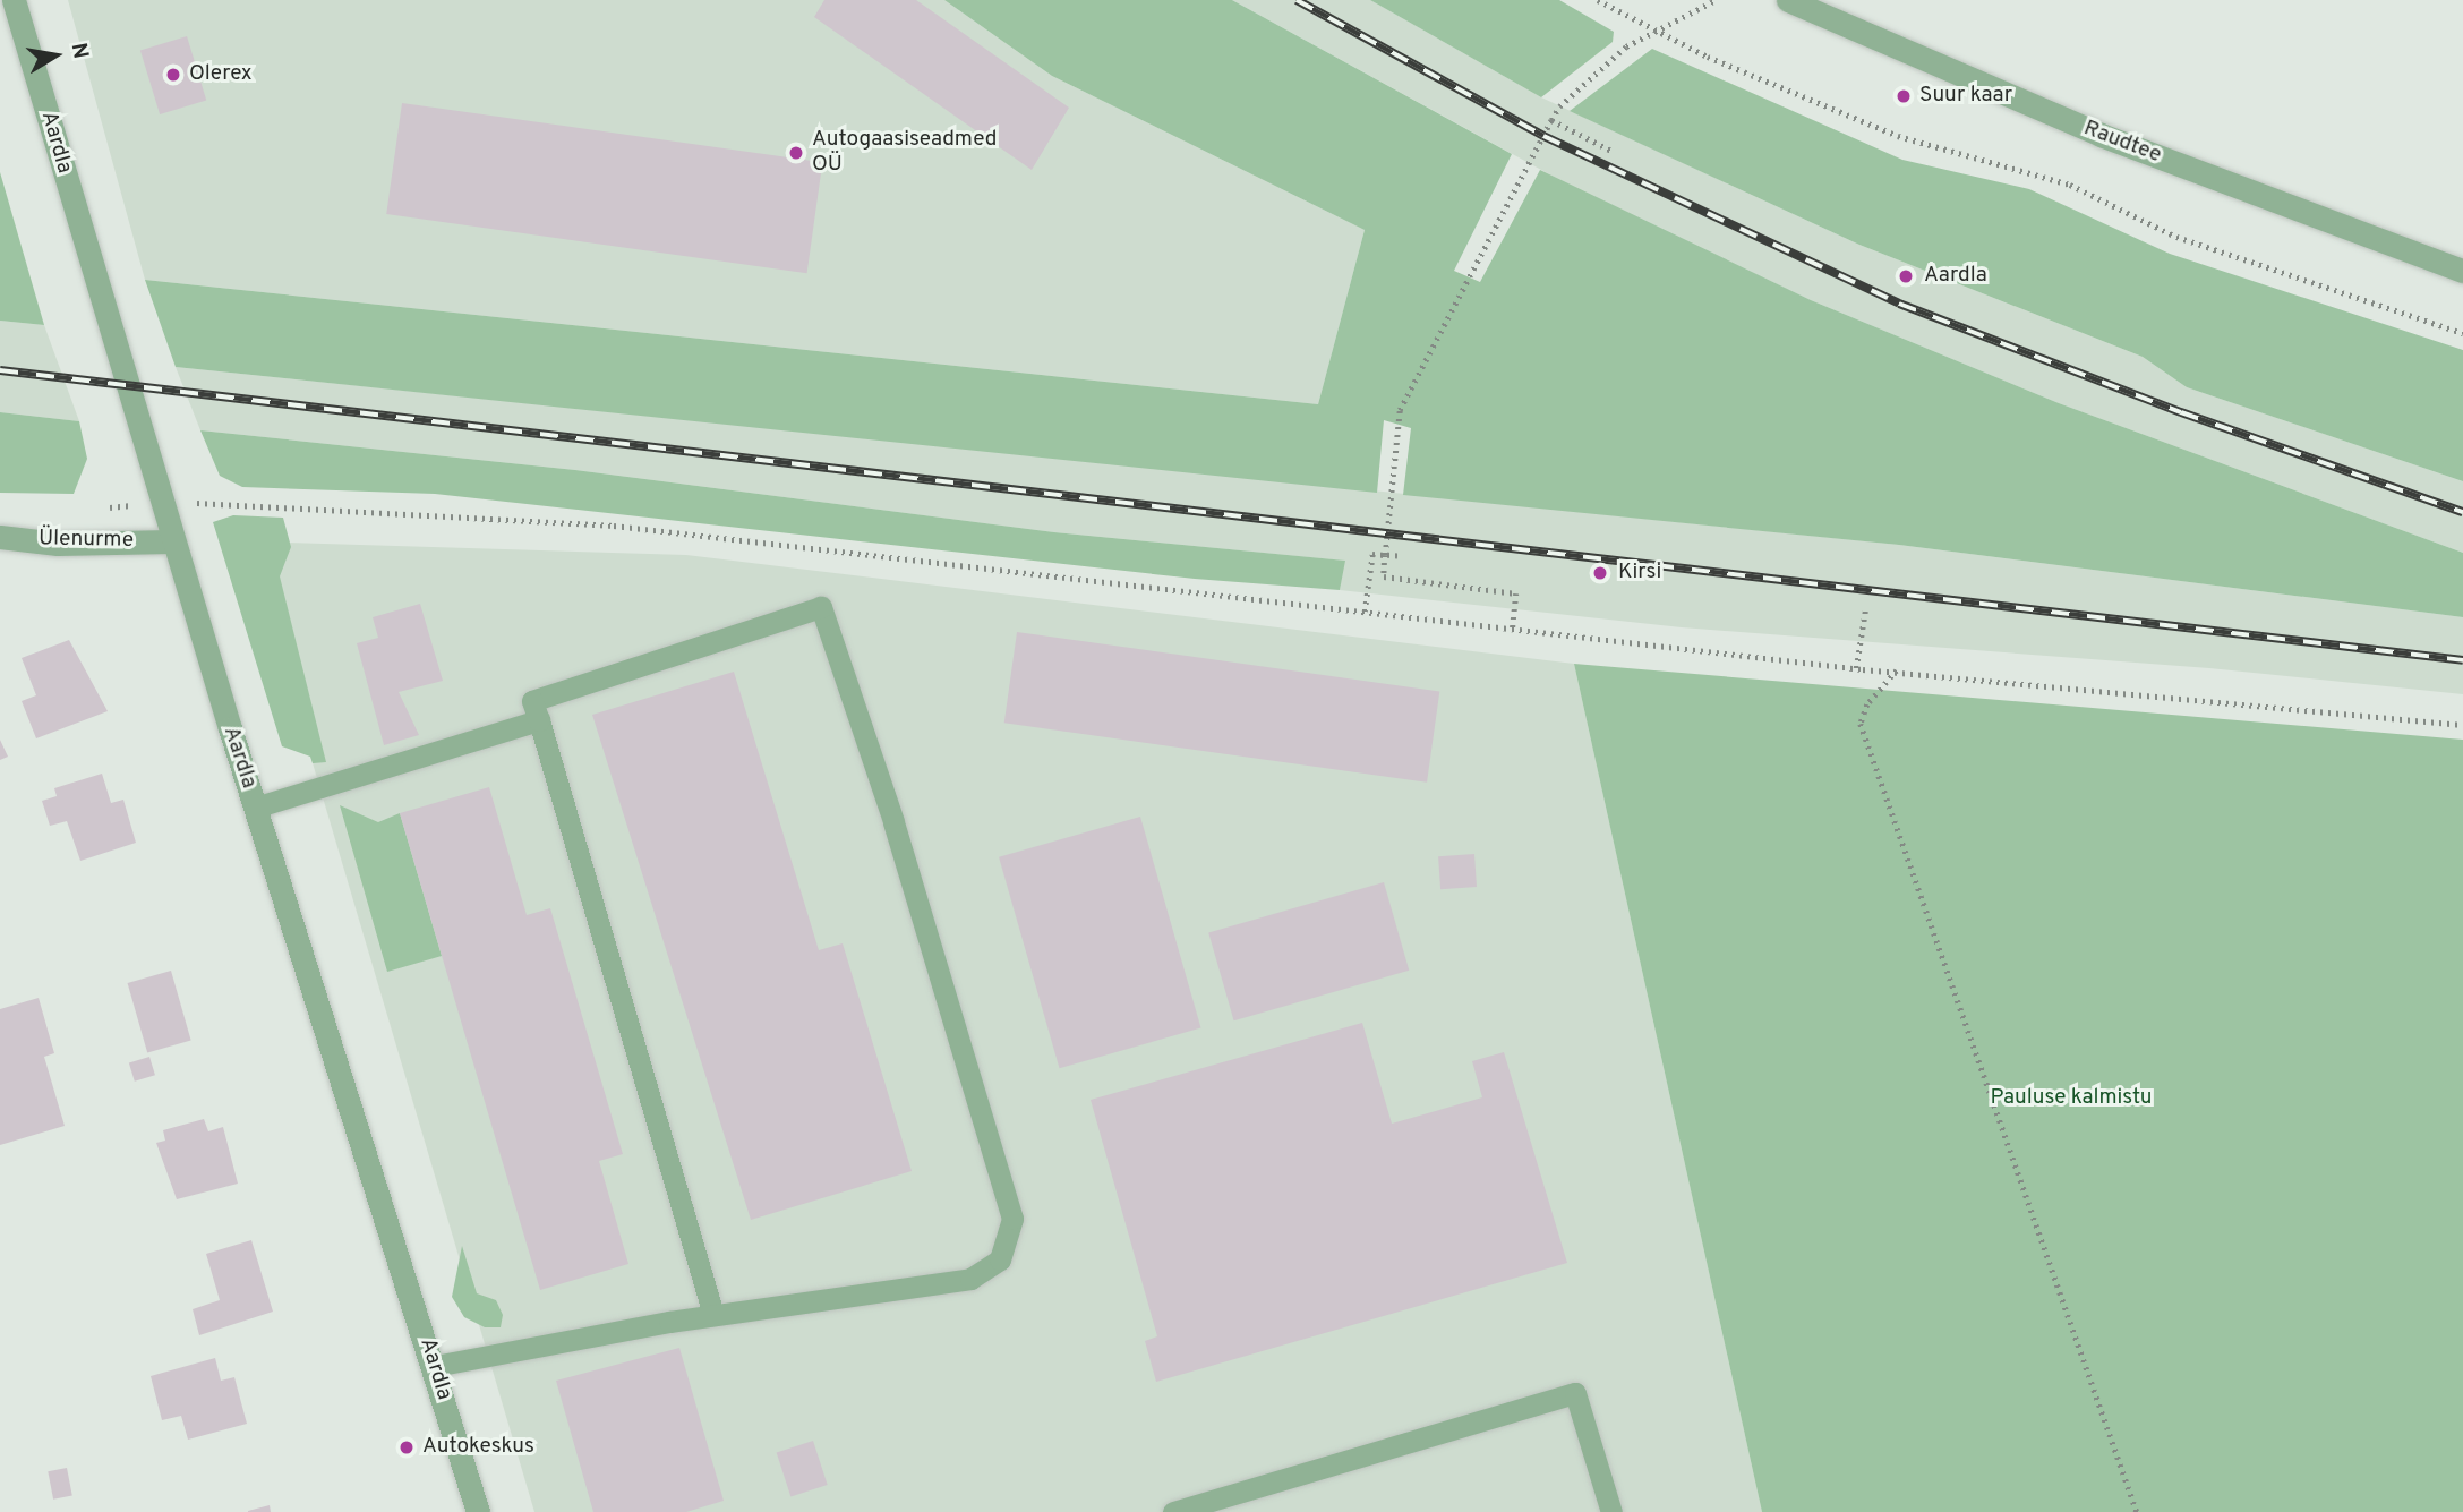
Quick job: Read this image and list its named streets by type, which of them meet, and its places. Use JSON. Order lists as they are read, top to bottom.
{
  "streets": {
    "street": ["Aardla", "Raudtee", "Ülenurme"]
  },
  "crossings": [
    ["Aardla", "Ülenurme"]
  ],
  "parks": ["Pauluse kalmistu"],
  "places": [
    "Olerex",
    "Suur kaar",
    "Autogaasiseadmed OÜ",
    "Aardla",
    "Kirsi",
    "Autokeskus"
  ],
  "north": "right"
}
